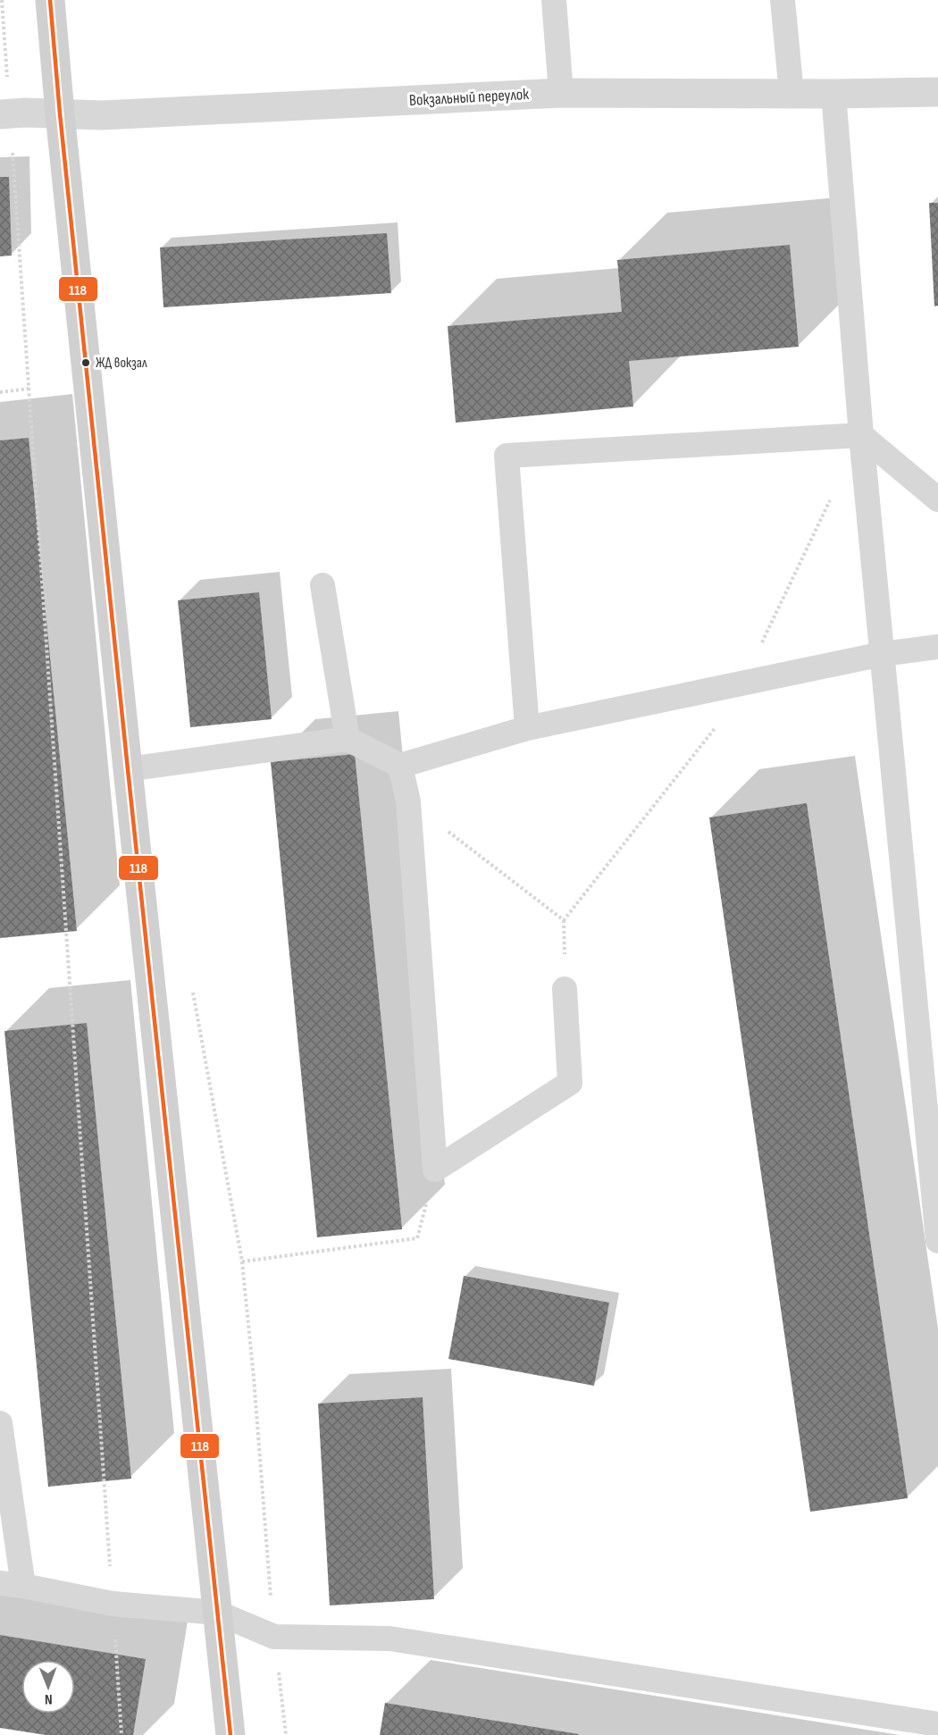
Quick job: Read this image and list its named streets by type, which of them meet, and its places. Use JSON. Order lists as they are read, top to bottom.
{
  "streets": {
    "street": ["Вокзальный переулок"]
  },
  "places": ["ЖД вокзал"],
  "lines": ["transit line 118"],
  "north": "bottom"
}
